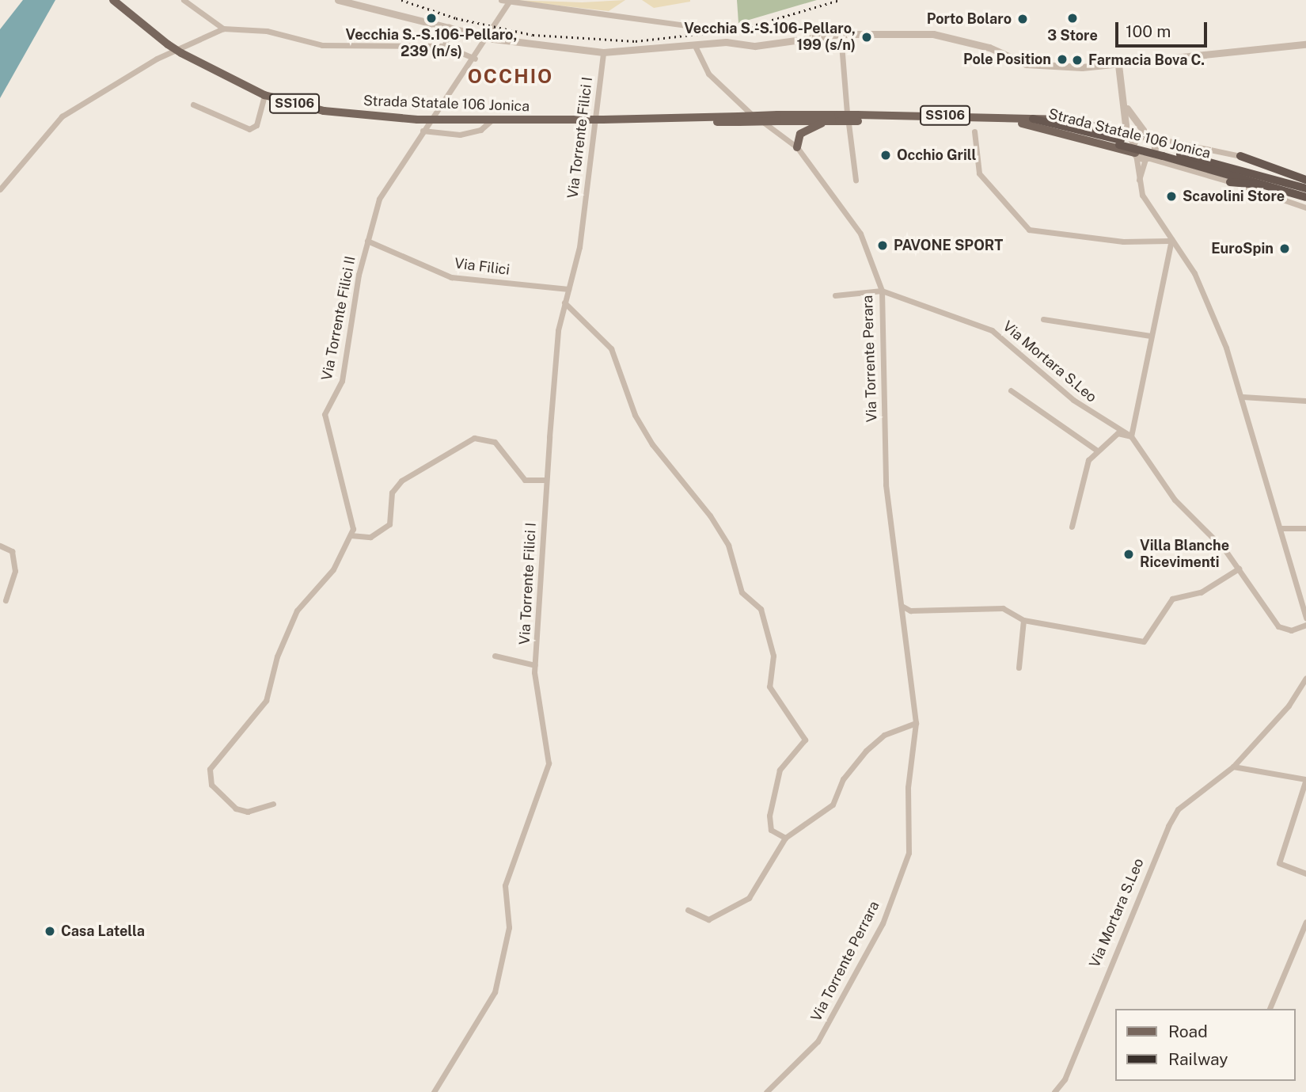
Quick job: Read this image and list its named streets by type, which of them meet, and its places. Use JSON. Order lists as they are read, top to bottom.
{
  "streets": {
    "highway": ["SS106", "Strada Statale 106 Jonica"],
    "street": [
      "Via Torrente Filici I",
      "Via Filici",
      "Via Torrente Filici II",
      "Via Torrente Perara",
      "Via Mortara S.Leo",
      "Via Torrente Perrara"
    ]
  },
  "crossings": [
    ["Via Torrente Filici I", "Via Filici"],
    ["Via Filici", "Via Torrente Filici II"],
    ["Via Torrente Perara", "Via Mortara S.Leo"],
    ["Via Torrente Perara", "Via Torrente Perrara"]
  ],
  "districts": ["OCCHIO"],
  "places": [
    "Vecchia S.-S.106-Pellaro, 239 (n/s)",
    "3 Store",
    "Porto Bolaro",
    "Vecchia S.-S.106-Pellaro, 199 (s/n)",
    "Pole Position",
    "Farmacia Bova C.",
    "Occhio Grill",
    "Scavolini Store",
    "PAVONE SPORT",
    "EuroSpin",
    "Villa Blanche Ricevimenti",
    "Casa Latella"
  ],
  "legend": ["Road", "Railway"],
  "scale_bar": "100 m"
}
